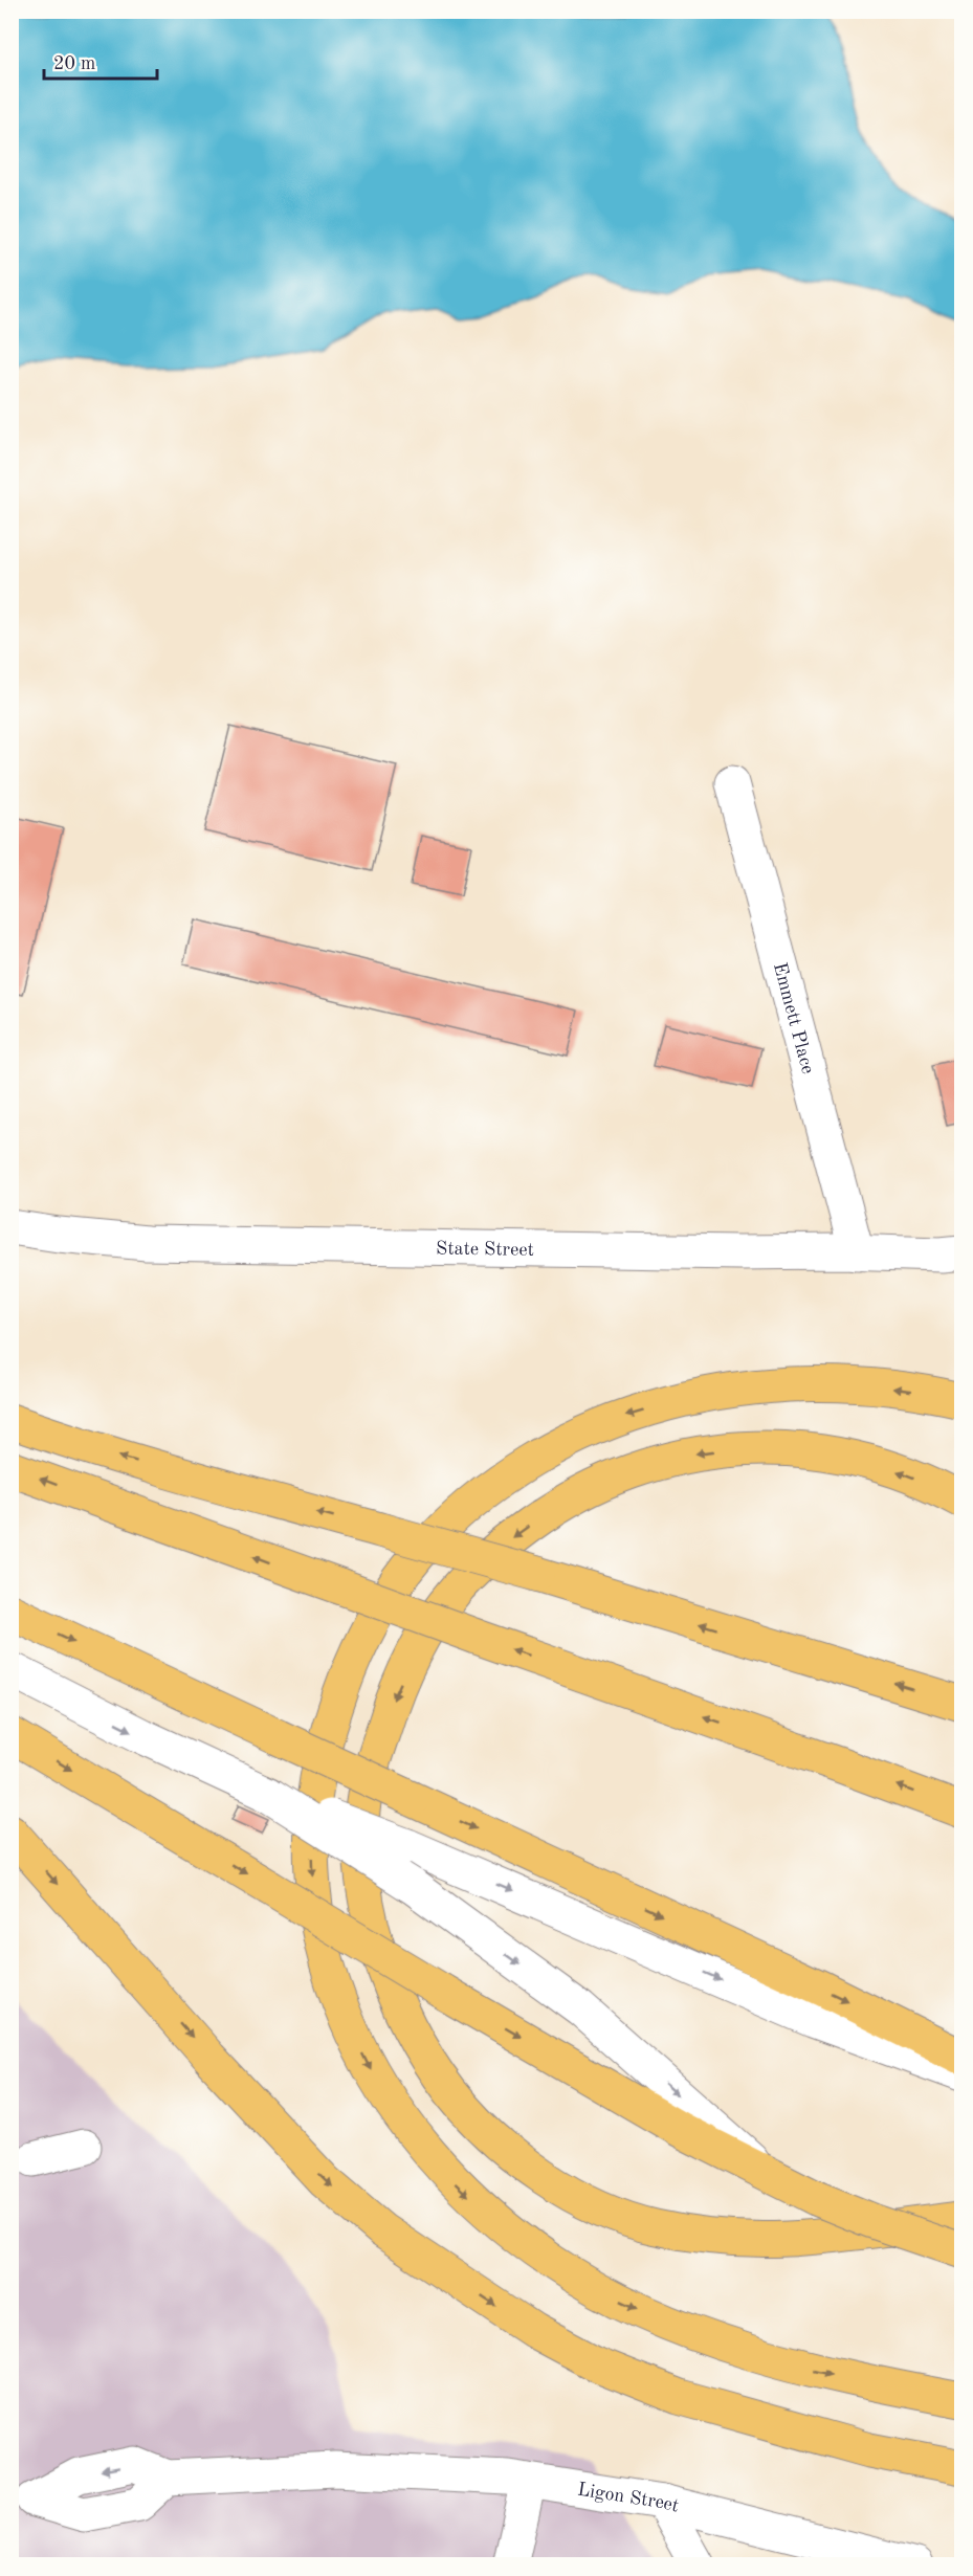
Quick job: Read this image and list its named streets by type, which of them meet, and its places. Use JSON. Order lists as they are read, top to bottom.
{
  "streets": {
    "street": ["Emmett Place", "State Street", "Ligon Street"]
  },
  "crossings": [
    ["Emmett Place", "State Street"]
  ],
  "scale_bar": "20 m"
}
